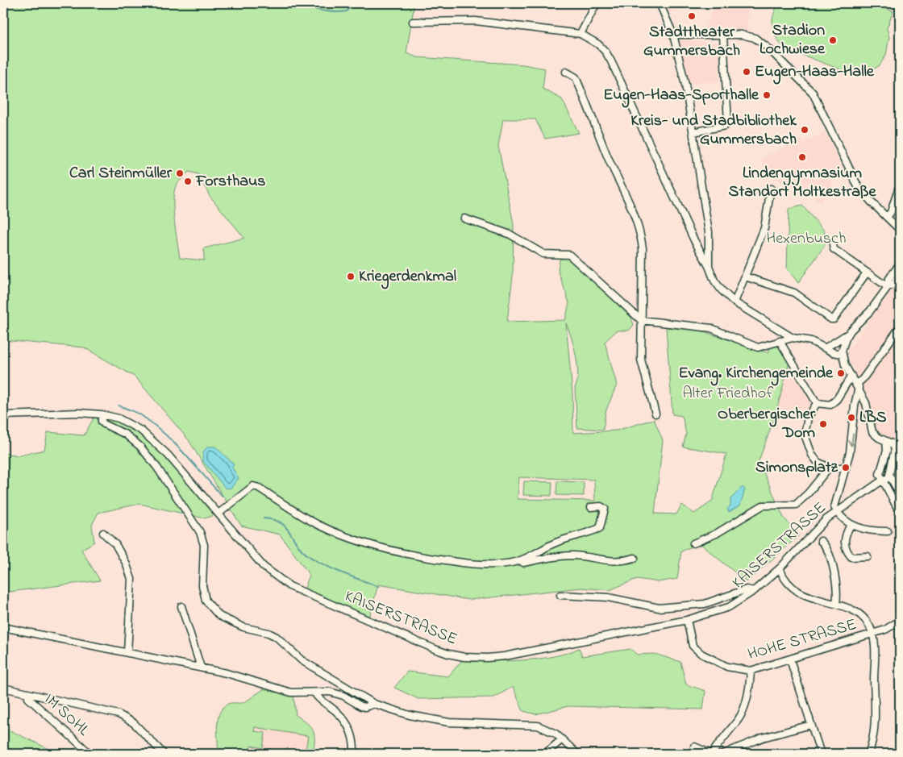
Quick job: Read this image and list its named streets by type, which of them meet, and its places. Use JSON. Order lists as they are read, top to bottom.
{
  "streets": {
    "street": ["KAISERSTRASSE", "HOHE STRASSE", "IM SOHL"]
  },
  "crossings": [
    ["KAISERSTRASSE", "HOHE STRASSE"]
  ],
  "parks": ["Hexenbusch", "Alter Friedhof"],
  "places": [
    "Stadttheater Gummersbach",
    "Stadion Lochwiese",
    "Eugen-Haas-Halle",
    "Eugen-Haas-Sporthalle",
    "Kreis- und Stadbibliothek Gummersbach",
    "Lindengymnasium Standort Moltkestraße",
    "Carl Steinmüller",
    "Forsthaus",
    "Kriegerdenkmal",
    "Evang. Kirchengemeinde",
    "LBS",
    "Oberbergischer Dom",
    "Simonsplatz"
  ]
}
